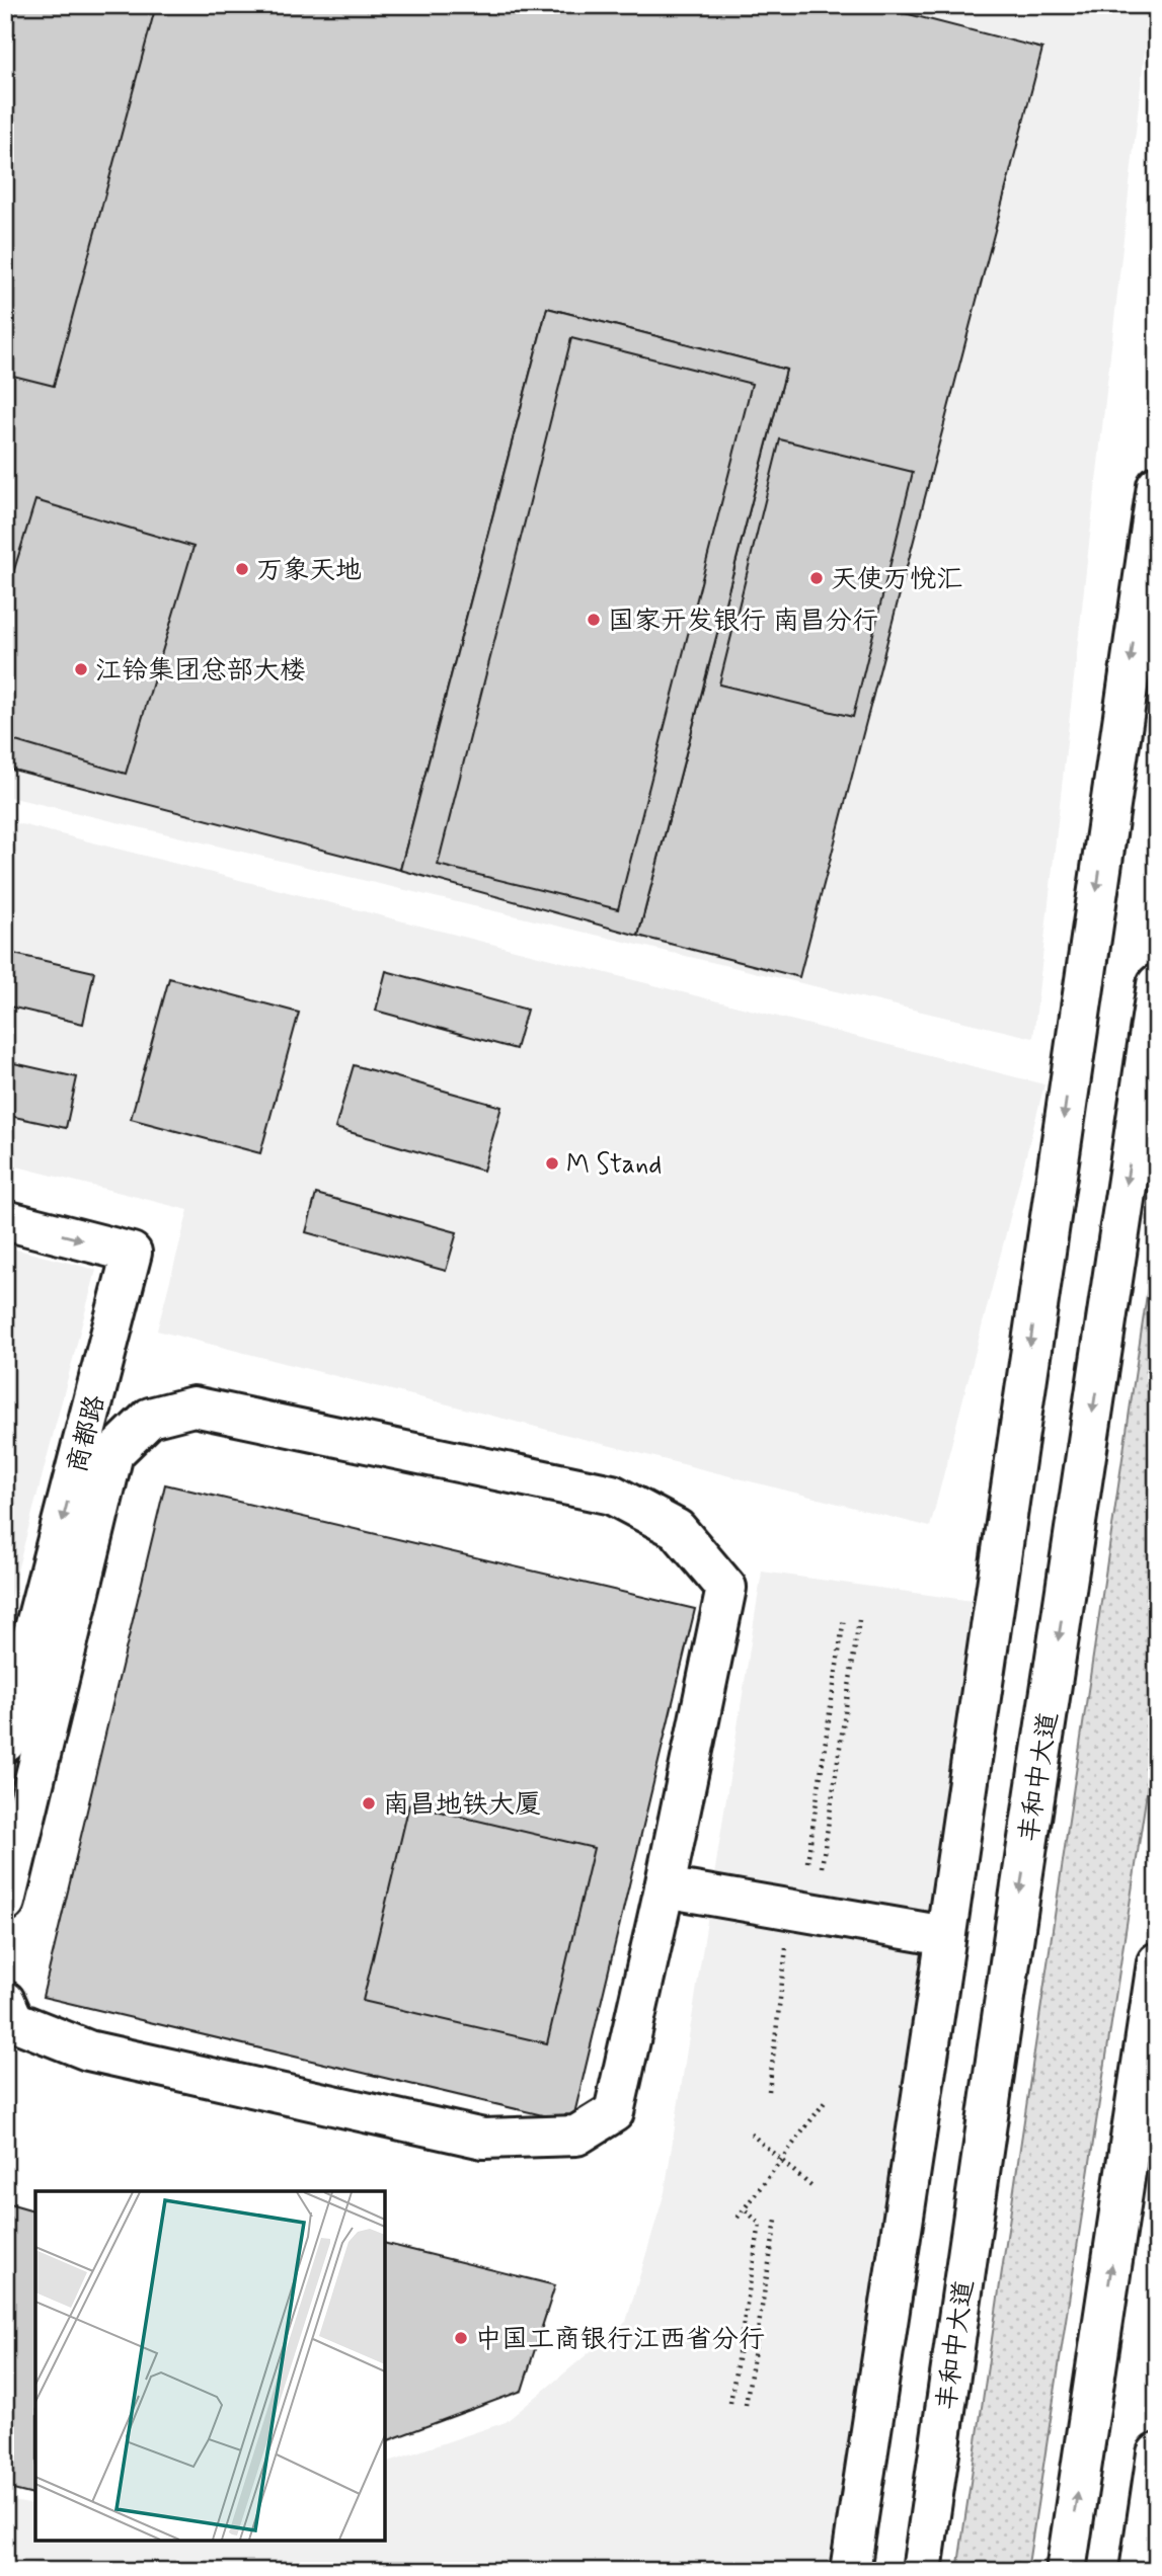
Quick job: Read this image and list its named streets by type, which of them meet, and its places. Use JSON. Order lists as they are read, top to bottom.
{
  "streets": {
    "main road": ["商都路", "丰和中大道"]
  },
  "one_way": ["商都路"],
  "places": [
    "万象天地",
    "天使万悦汇",
    "国家开发银行 南昌分行",
    "江铃集团总部大楼",
    "M Stand",
    "南昌地铁大厦",
    "中国工商银行江西省分行"
  ]
}
